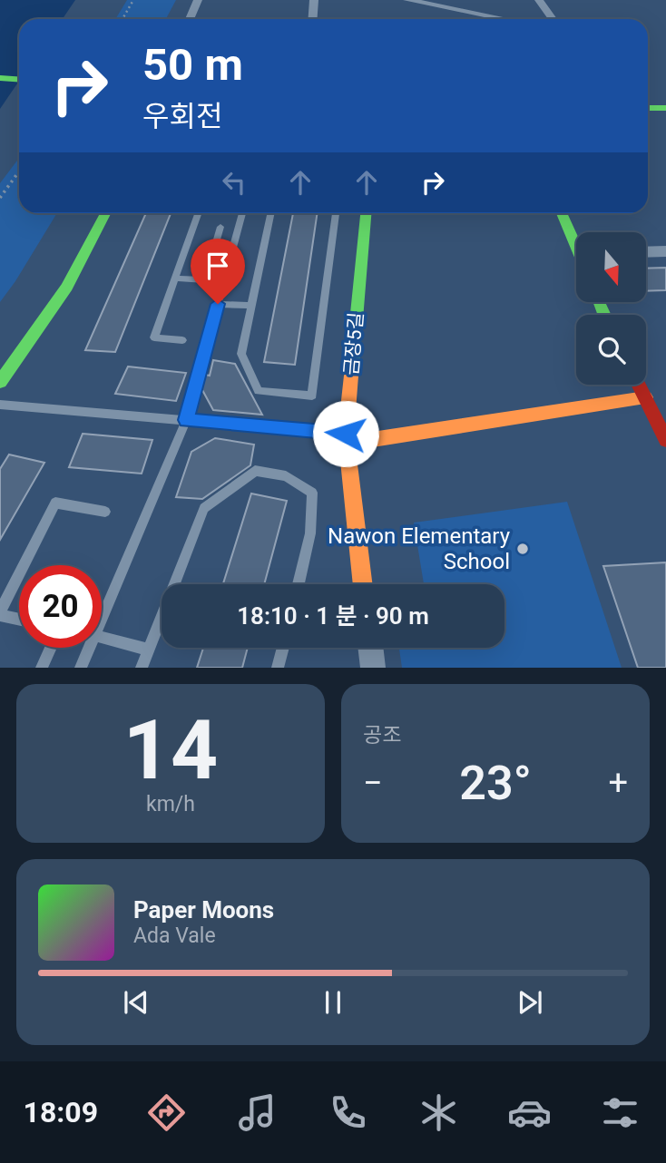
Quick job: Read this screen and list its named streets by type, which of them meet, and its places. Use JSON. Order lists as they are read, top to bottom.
{
  "streets": {
    "street": ["금장5길"]
  },
  "places": ["Nawon Elementary School"],
  "north": "bottom",
  "page": {
    "turn": ["50 m", "우회전"],
    "limit": "20",
    "trip": "18:10 · 1 분 · 90 m",
    "tile": [
      ["14", "km/h"],
      "공조"
    ],
    "heat": ["−", "23°", "+"],
    "song": ["Paper Moons", "Ada Vale"],
    "tabs": "18:09"
  }
}
